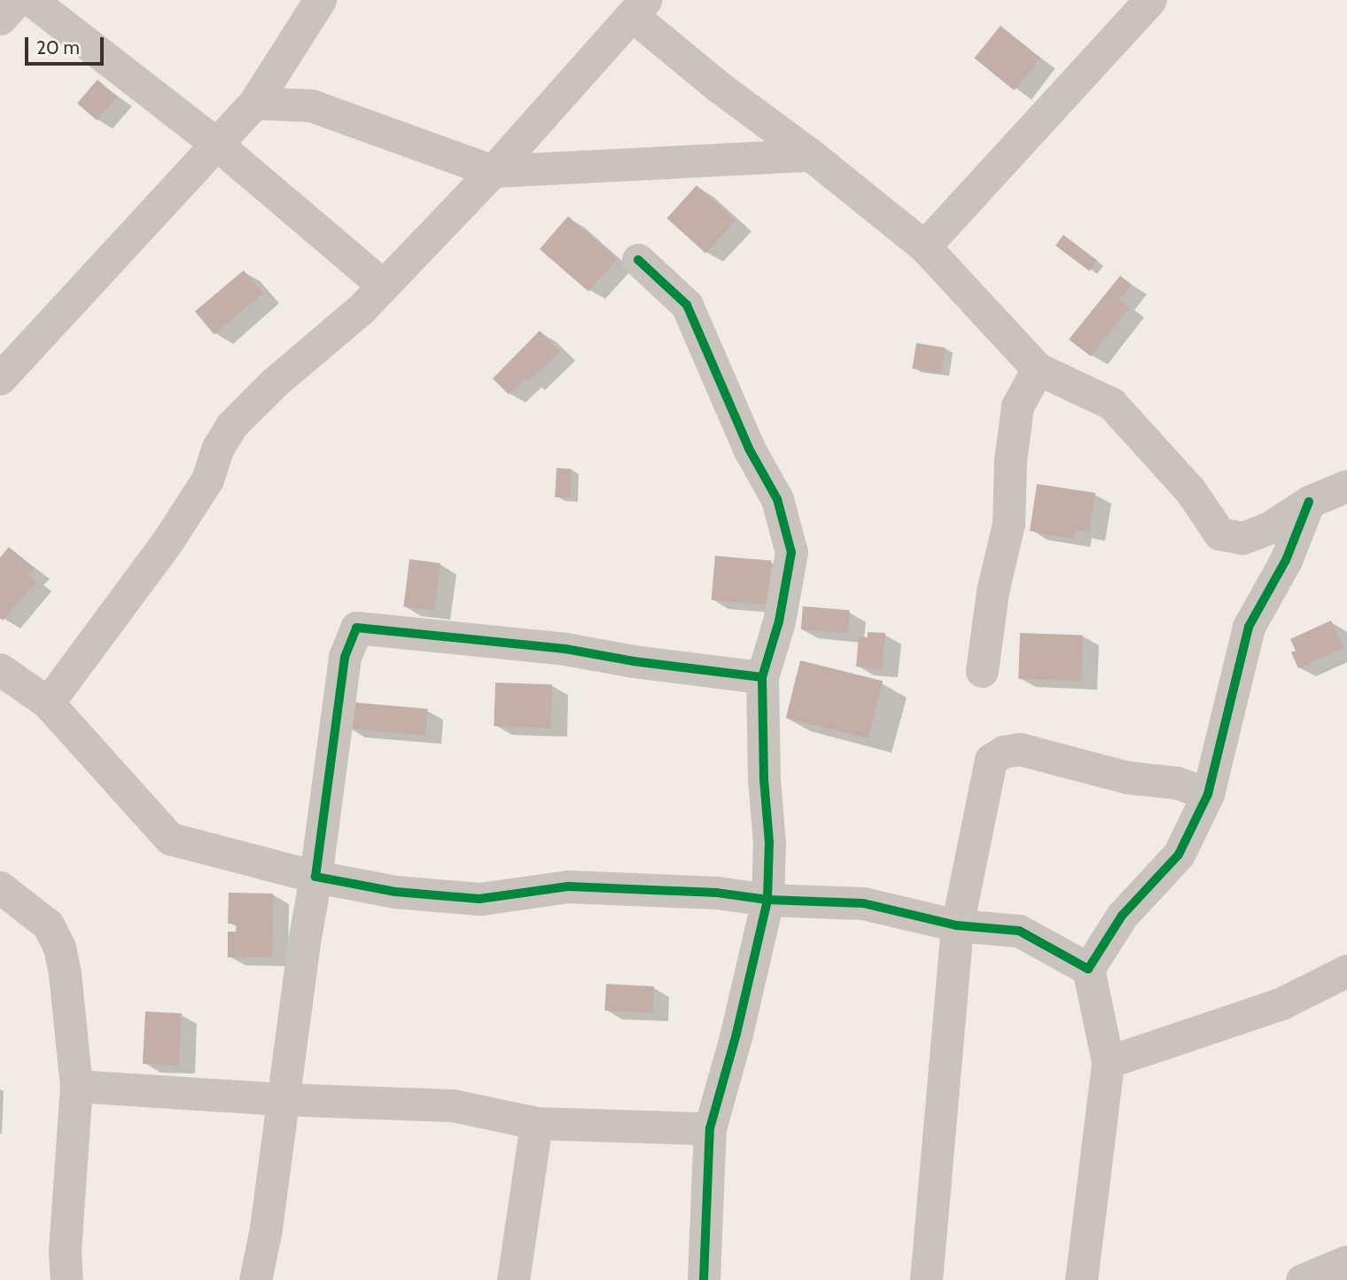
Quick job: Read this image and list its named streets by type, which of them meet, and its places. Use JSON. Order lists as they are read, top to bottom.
{
  "scale_bar": "20 m"
}
